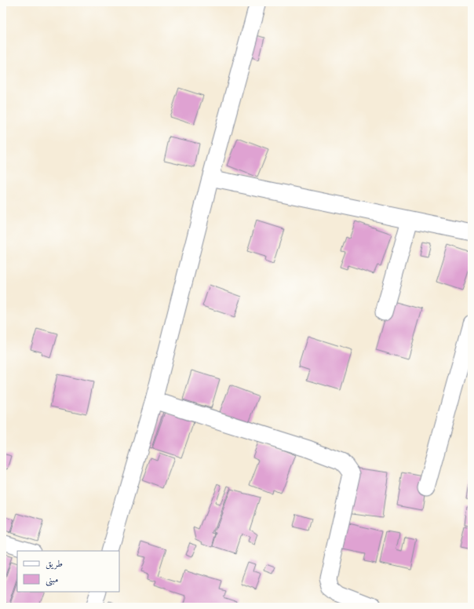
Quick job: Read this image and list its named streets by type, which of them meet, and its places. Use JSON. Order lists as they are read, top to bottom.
{
  "legend": ["طريق", "مبنى"]
}
